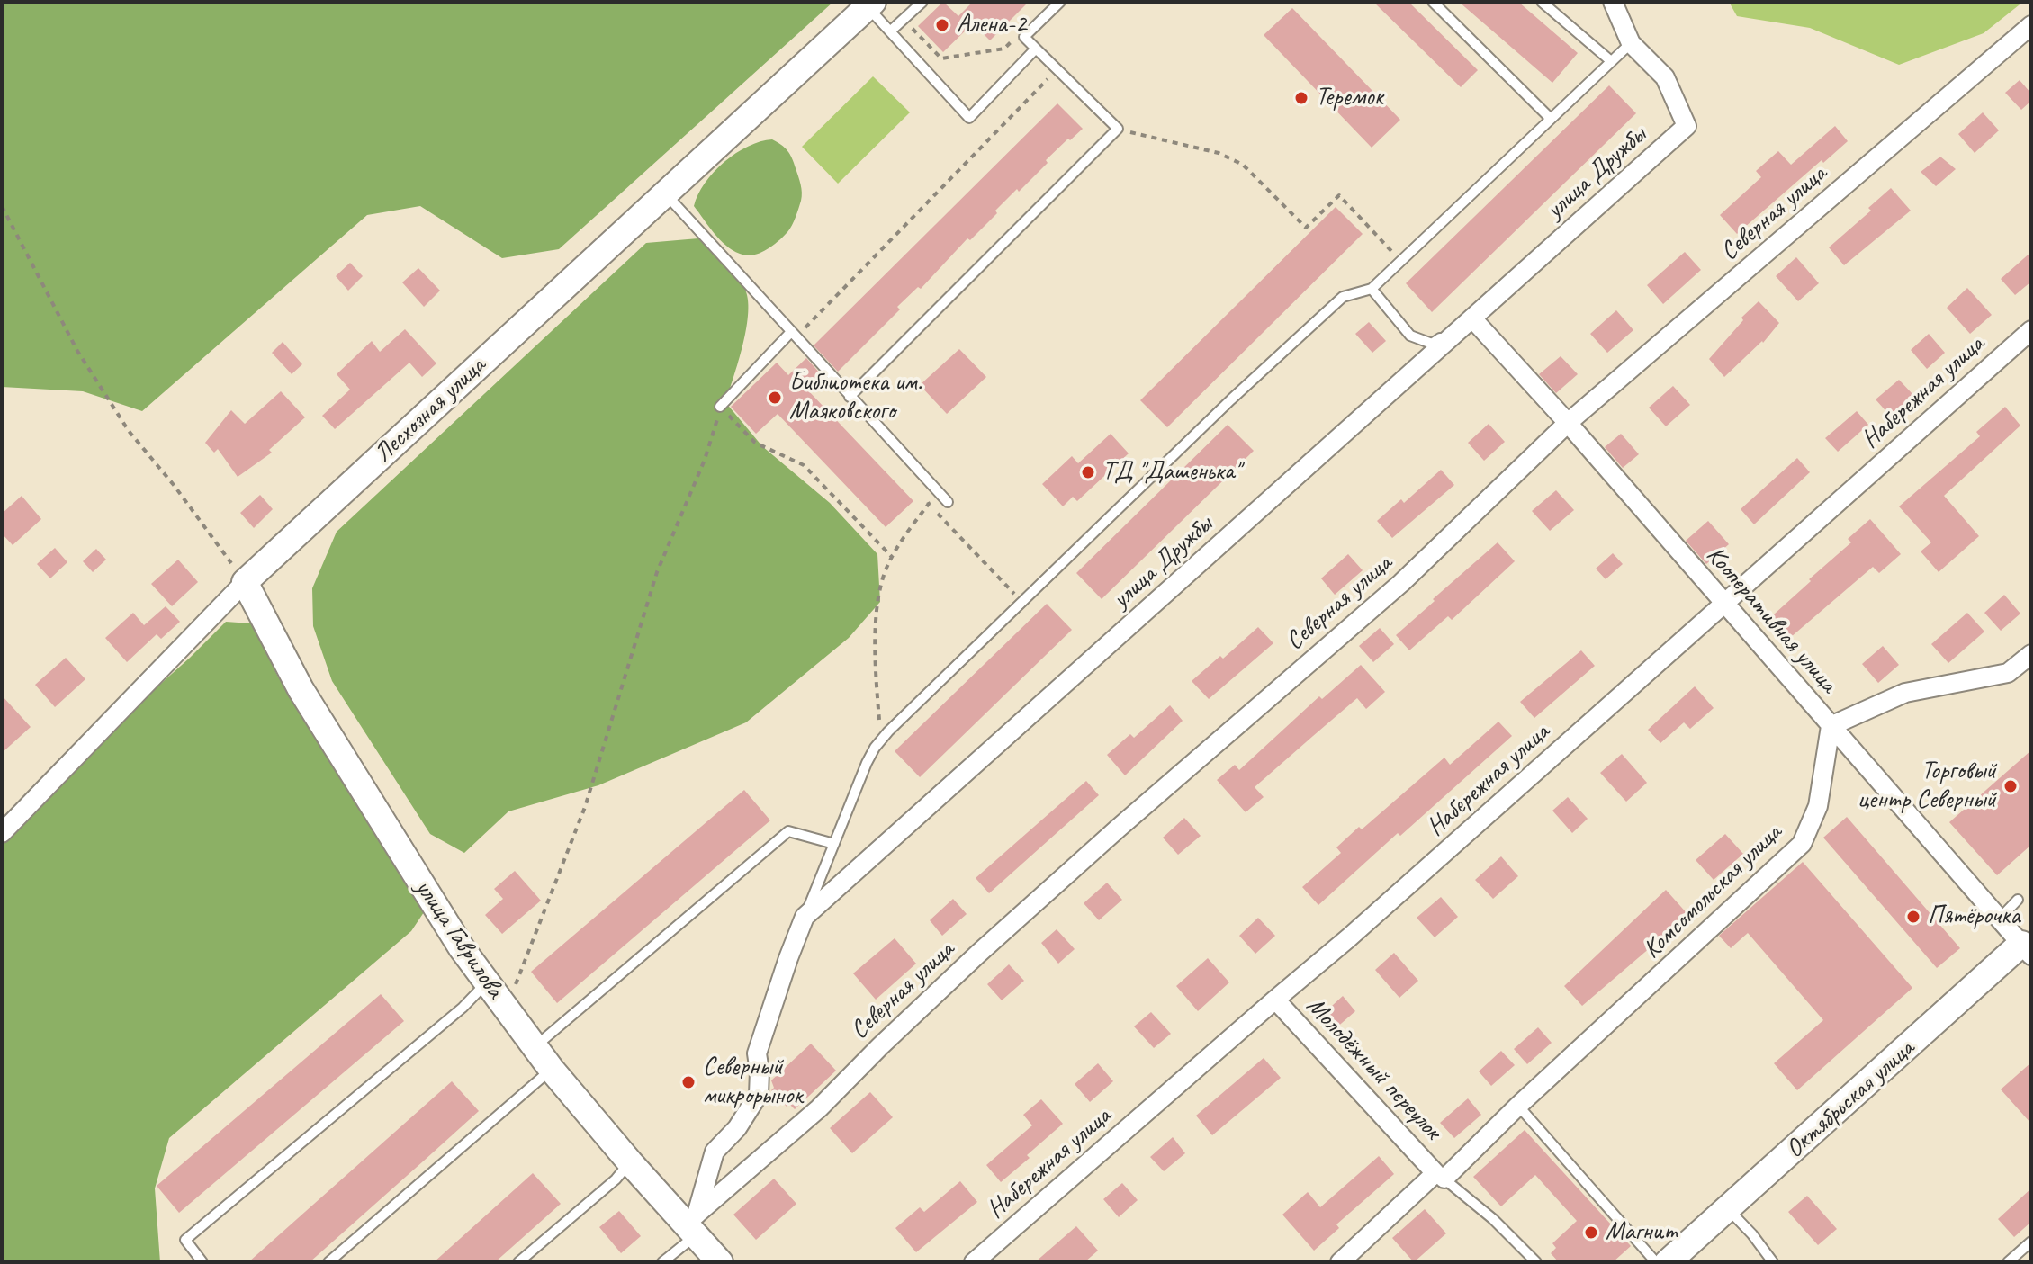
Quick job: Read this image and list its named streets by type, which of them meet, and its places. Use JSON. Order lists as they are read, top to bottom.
{
  "streets": {
    "street": [
      "улица Дружбы",
      "Северная улица",
      "Набережная улица",
      "Лесхозная улица",
      "Кооперативная улица",
      "Комсомольская улица",
      "улица Гаврилова",
      "Молодёжный переулок",
      "Октябрьская улица"
    ]
  },
  "crossings": [
    ["улица Дружбы", "Северная улица"],
    ["улица Дружбы", "Кооперативная улица"],
    ["улица Дружбы", "улица Гаврилова"],
    ["Северная улица", "Кооперативная улица"],
    ["Северная улица", "улица Гаврилова"],
    ["Набережная улица", "Кооперативная улица"],
    ["Набережная улица", "Молодёжный переулок"],
    ["Лесхозная улица", "улица Гаврилова"],
    ["Кооперативная улица", "Комсомольская улица"],
    ["Кооперативная улица", "Октябрьская улица"],
    ["Комсомольская улица", "Молодёжный переулок"]
  ],
  "places": [
    "Алена-2",
    "Теремок",
    "Библиотека им. Маяковского",
    "ТД \"Дашенька\"",
    "Торговый центр Северный",
    "Пятёрочка",
    "Северный микрорынок",
    "Магнит"
  ]
}
